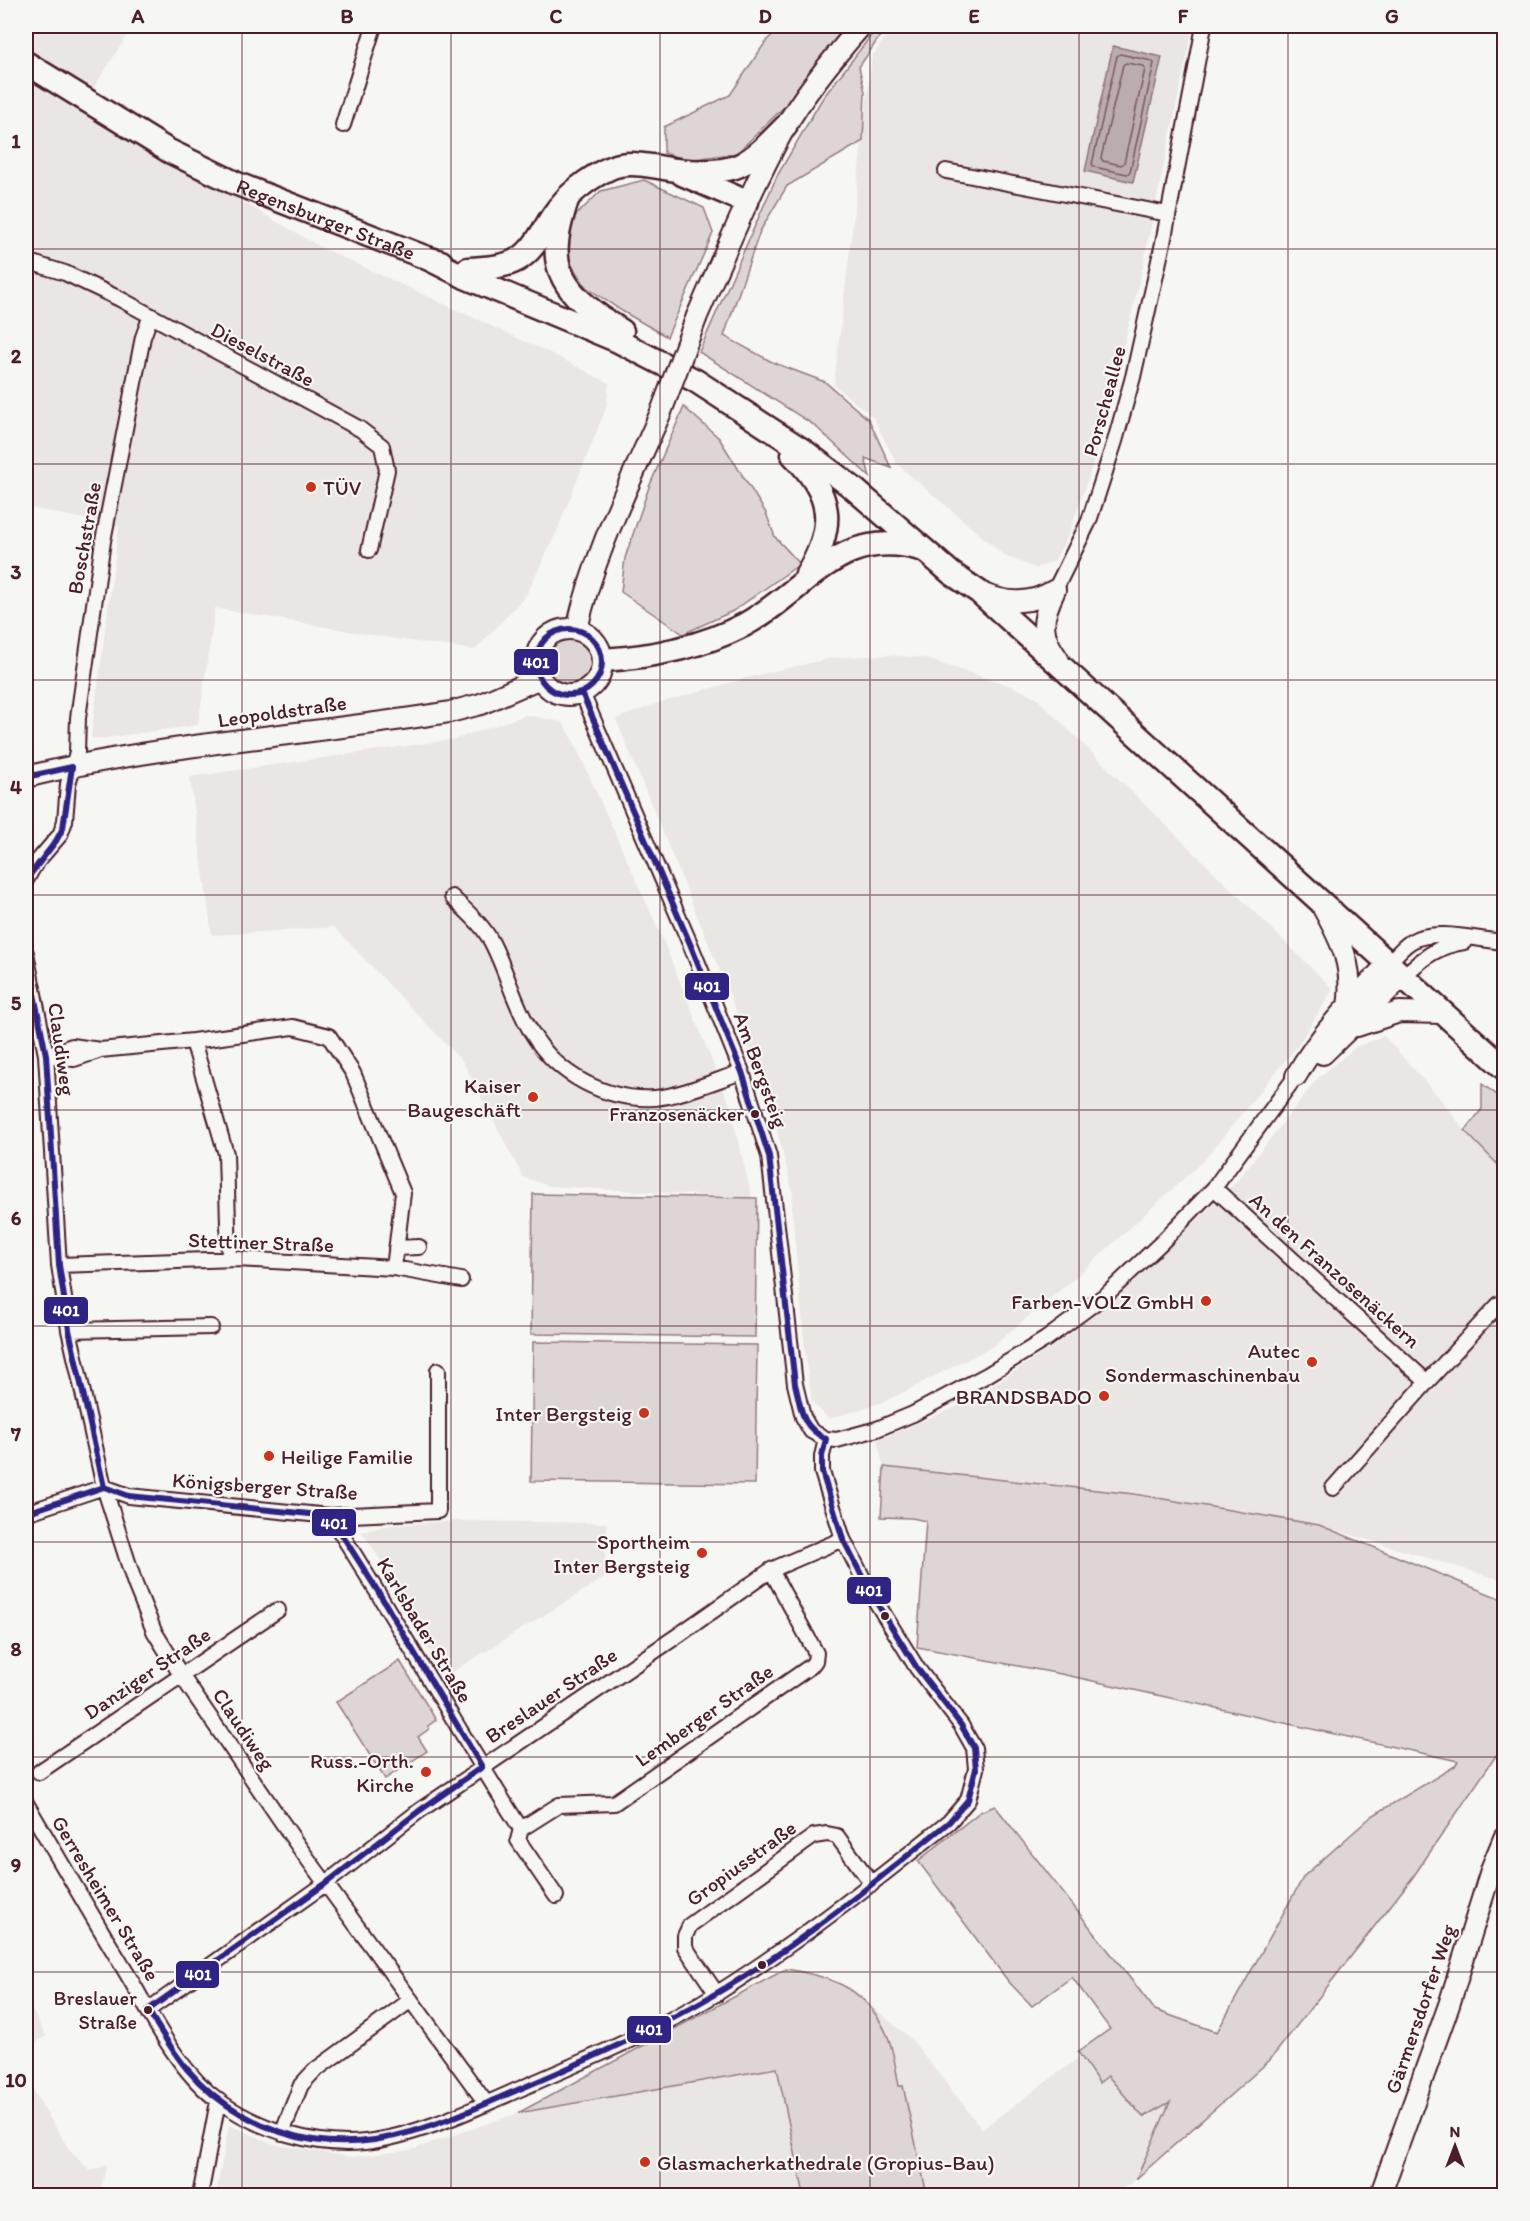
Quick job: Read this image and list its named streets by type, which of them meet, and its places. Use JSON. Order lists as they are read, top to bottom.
{
  "streets": {
    "main road": ["Regensburger Straße", "Leopoldstraße", "Gärmersdorfer Weg"],
    "street": [
      "Dieselstraße",
      "Porscheallee",
      "Boschstraße",
      "Claudiweg",
      "Am Bergsteig",
      "Stettiner Straße",
      "An den Franzosenäckern",
      "Königsberger Straße",
      "Karlsbader Straße",
      "Danziger Straße",
      "Breslauer Straße",
      "Lemberger Straße",
      "Gropiusstraße",
      "Gerresheimer Straße"
    ]
  },
  "crossings": [
    ["Dieselstraße", "Boschstraße"],
    ["Boschstraße", "Leopoldstraße"],
    ["Leopoldstraße", "Am Bergsteig"],
    ["Claudiweg", "Stettiner Straße"],
    ["Claudiweg", "Königsberger Straße"],
    ["Claudiweg", "Danziger Straße"],
    ["Claudiweg", "Breslauer Straße"],
    ["Claudiweg", "Gerresheimer Straße"],
    ["Am Bergsteig", "Gerresheimer Straße"],
    ["Königsberger Straße", "Karlsbader Straße"],
    ["Karlsbader Straße", "Breslauer Straße"],
    ["Breslauer Straße", "Lemberger Straße"],
    ["Breslauer Straße", "Gerresheimer Straße"],
    ["Gropiusstraße", "Gerresheimer Straße"]
  ],
  "places": [
    "TÜV",
    "Kaiser Baugeschäft",
    "Franzosenäcker",
    "Farben-VOLZ GmbH",
    "Autec Sondermaschinenbau",
    "BRANDSBADO",
    "Inter Bergsteig",
    "Heilige Familie",
    "Sportheim Inter Bergsteig",
    "Russ.-Orth. Kirche",
    "Breslauer Straße",
    "Glasmacherkathedrale (Gropius-Bau)"
  ],
  "lines": ["transit line 401"],
  "north": "top",
  "grid": {
    "columns": [
      "A",
      "B",
      "C",
      "D",
      "E",
      "F",
      "G"
    ],
    "rows": [
      "1",
      "2",
      "3",
      "4",
      "5",
      "6",
      "7",
      "8",
      "9",
      "10"
    ]
  }
}
